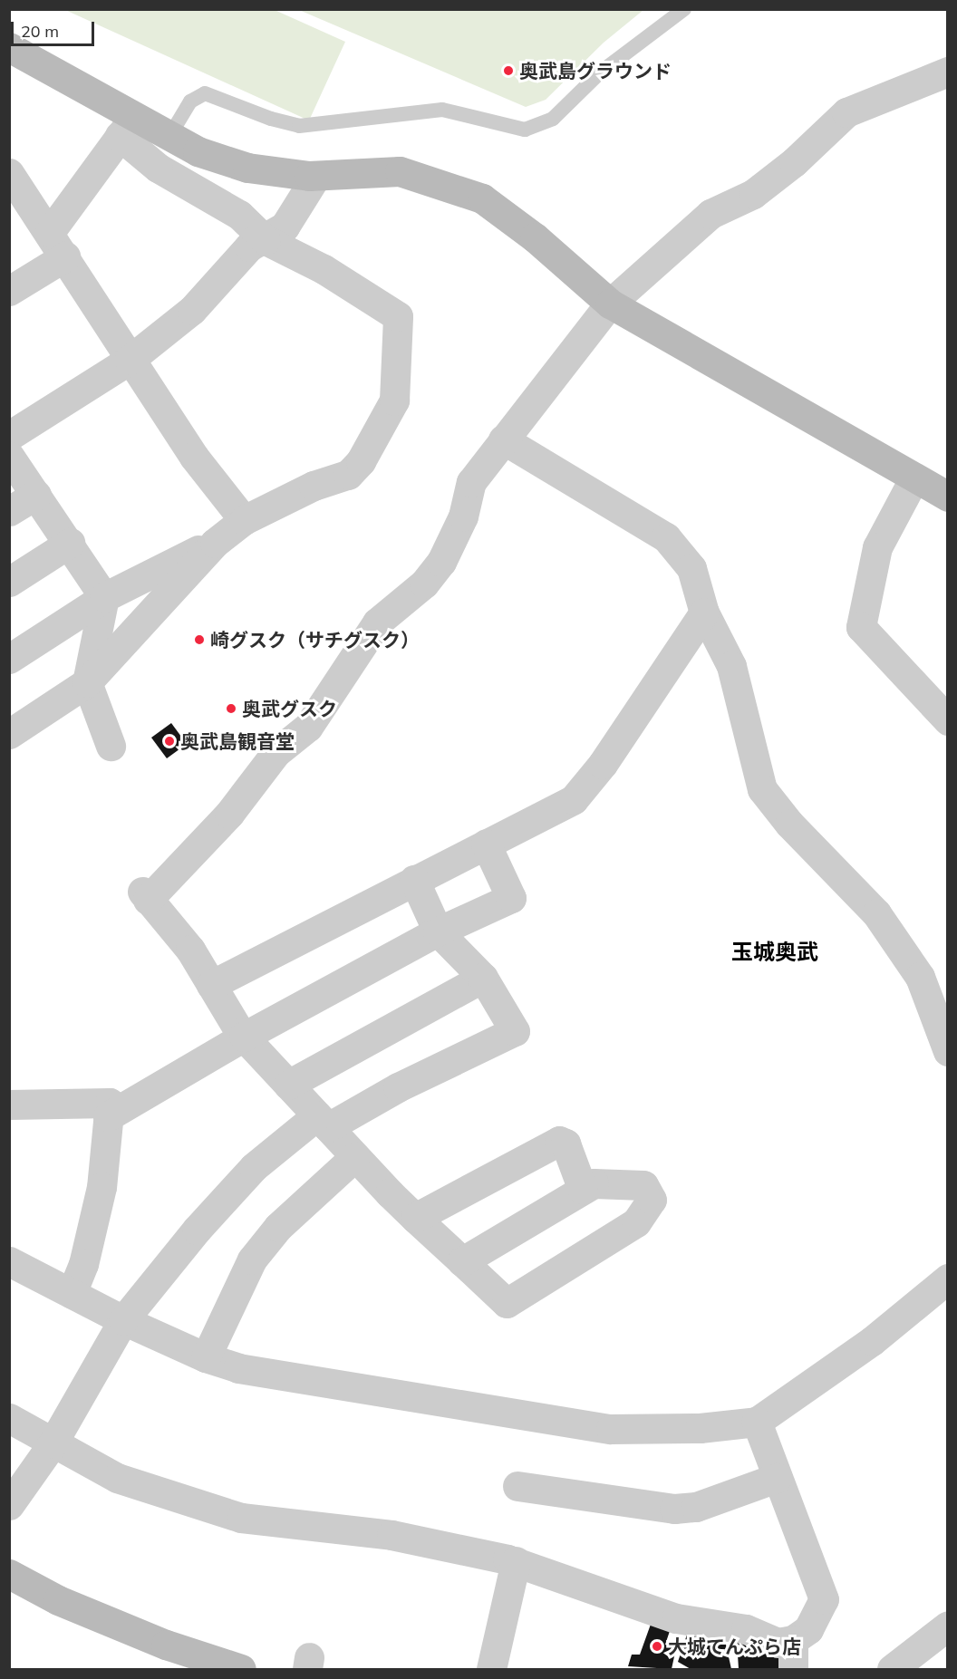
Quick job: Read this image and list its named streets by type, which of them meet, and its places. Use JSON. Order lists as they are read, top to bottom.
{
  "districts": ["玉城奥武"],
  "places": [
    "奥武島グラウンド",
    "崎グスク（サチグスク）",
    "奥武グスク",
    "奥武島観音堂",
    "大城てんぷら店"
  ],
  "scale_bar": "20 m"
}
